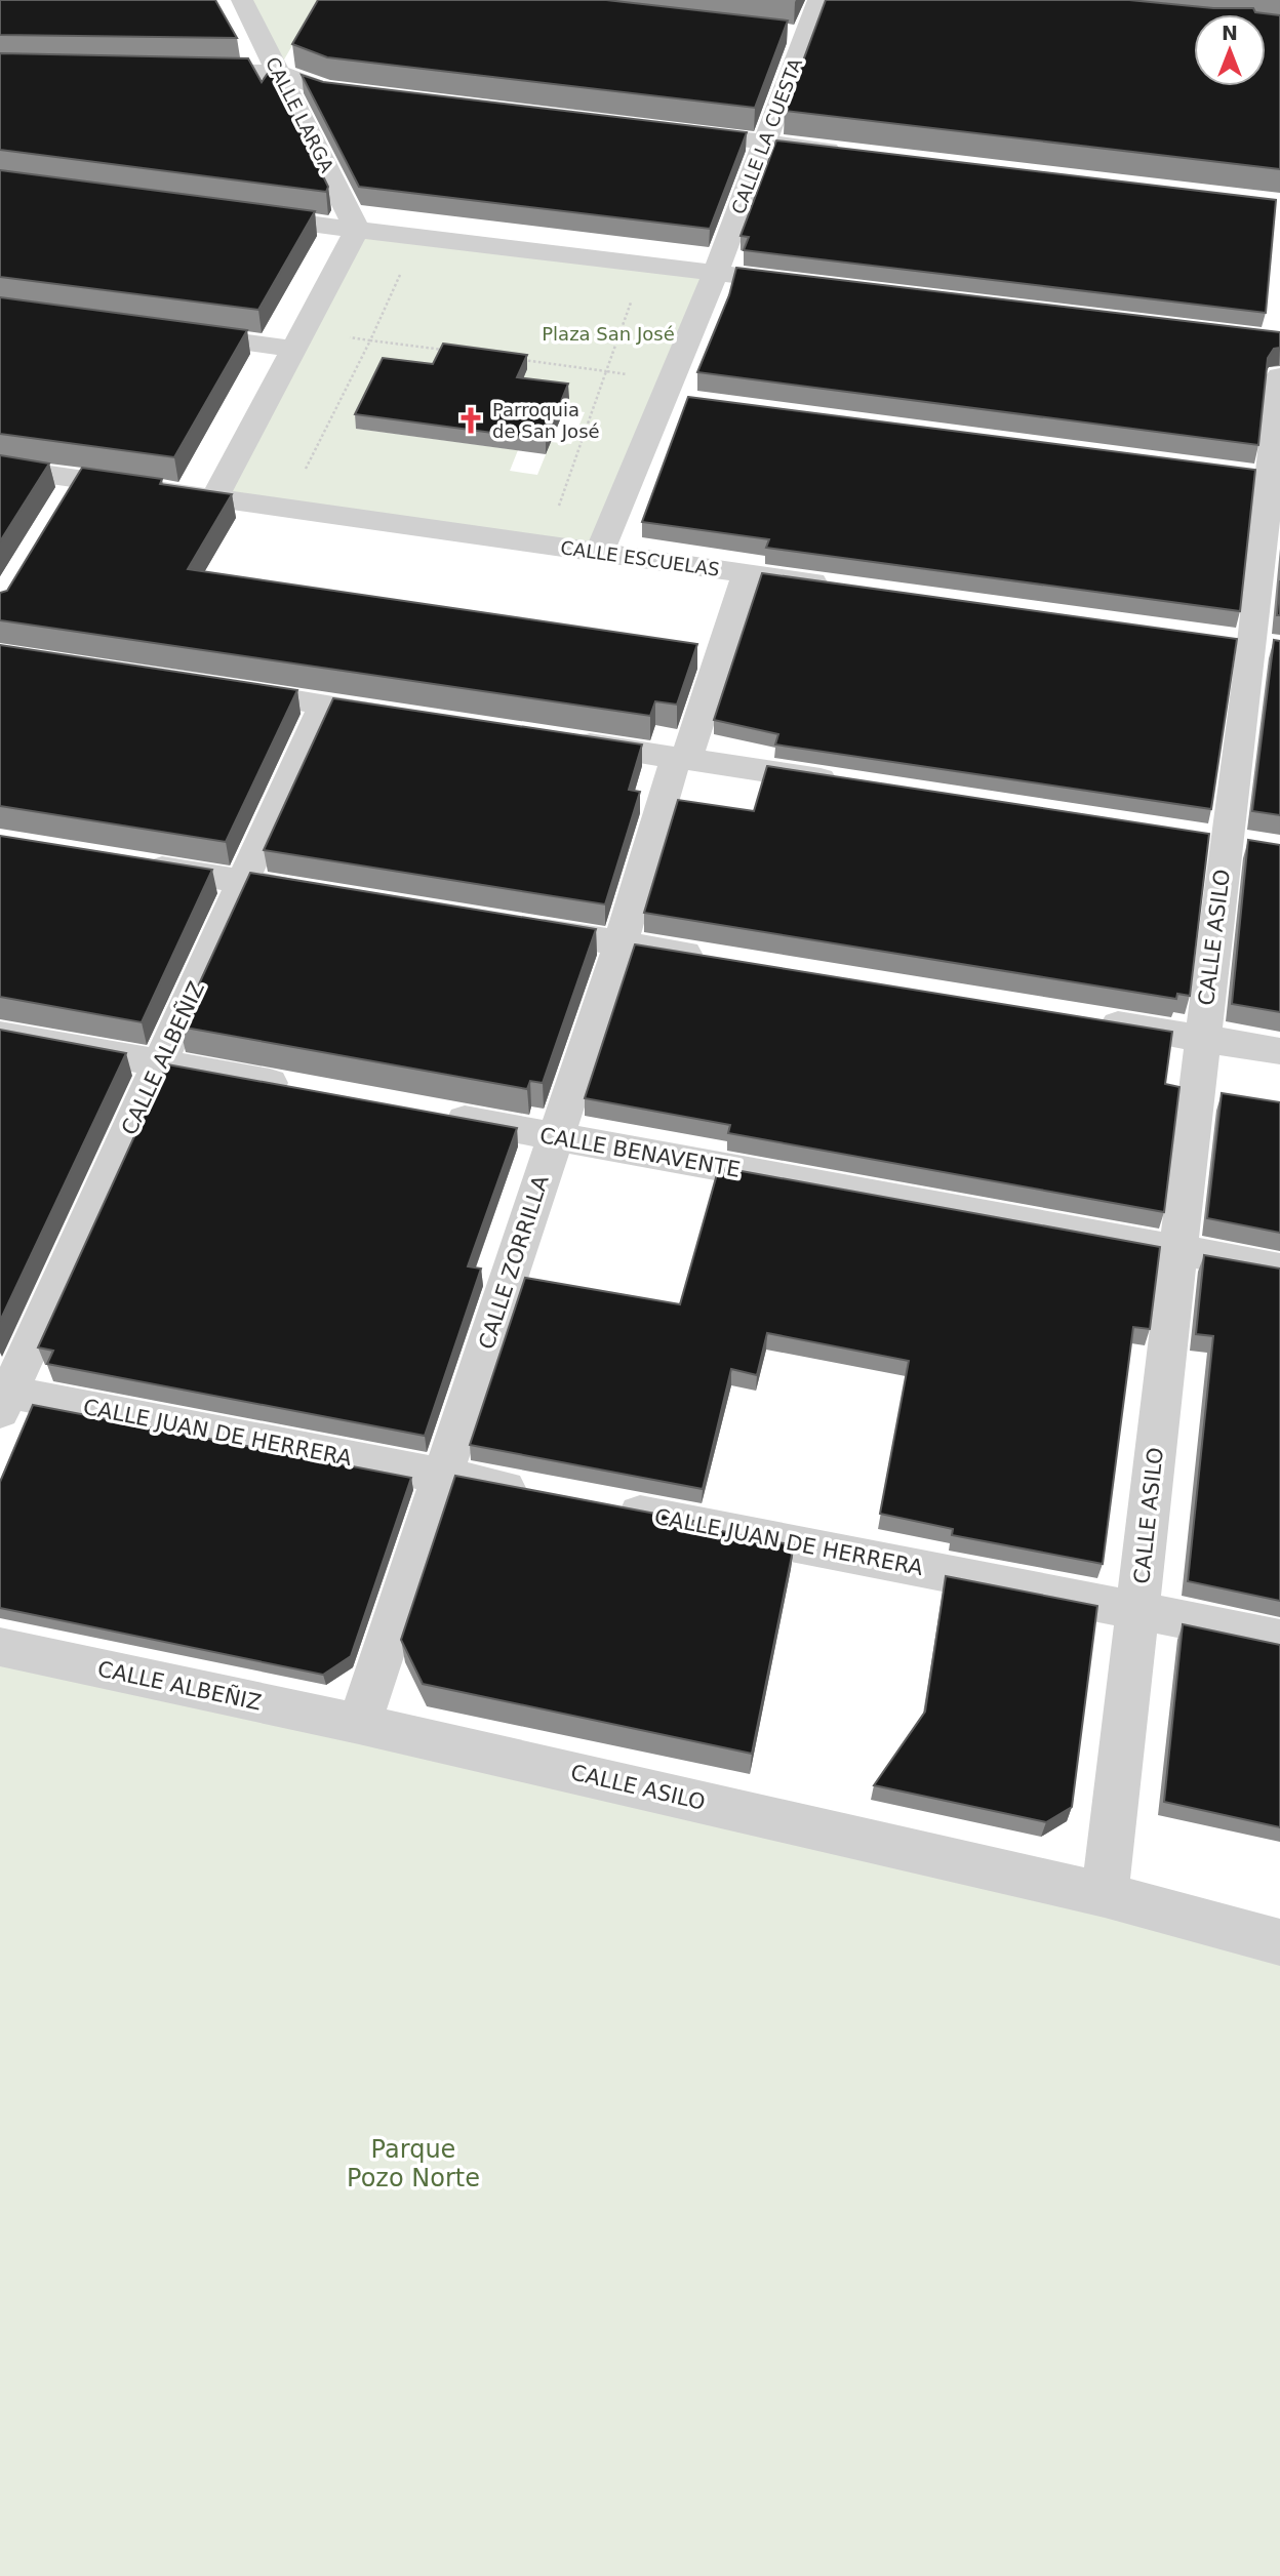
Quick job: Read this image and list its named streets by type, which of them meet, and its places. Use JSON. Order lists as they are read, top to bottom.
{
  "streets": {
    "street": [
      "CALLE LARGA",
      "CALLE LA CUESTA",
      "CALLE ESCUELAS",
      "CALLE ASILO",
      "CALLE ALBEÑIZ",
      "CALLE BENAVENTE",
      "CALLE ZORRILLA",
      "CALLE JUAN DE HERRERA"
    ]
  },
  "crossings": [
    ["CALLE ESCUELAS", "CALLE ZORRILLA"],
    ["CALLE ASILO", "CALLE ALBEÑIZ"],
    ["CALLE ASILO", "CALLE BENAVENTE"],
    ["CALLE ASILO", "CALLE ZORRILLA"],
    ["CALLE ASILO", "CALLE JUAN DE HERRERA"],
    ["CALLE ALBEÑIZ", "CALLE ZORRILLA"],
    ["CALLE ALBEÑIZ", "CALLE JUAN DE HERRERA"],
    ["CALLE BENAVENTE", "CALLE ZORRILLA"],
    ["CALLE ZORRILLA", "CALLE JUAN DE HERRERA"]
  ],
  "parks": ["Plaza San José", "Parque Pozo Norte"],
  "places": {
    "church": ["Parroquia de San José"]
  },
  "north": "top"
}
